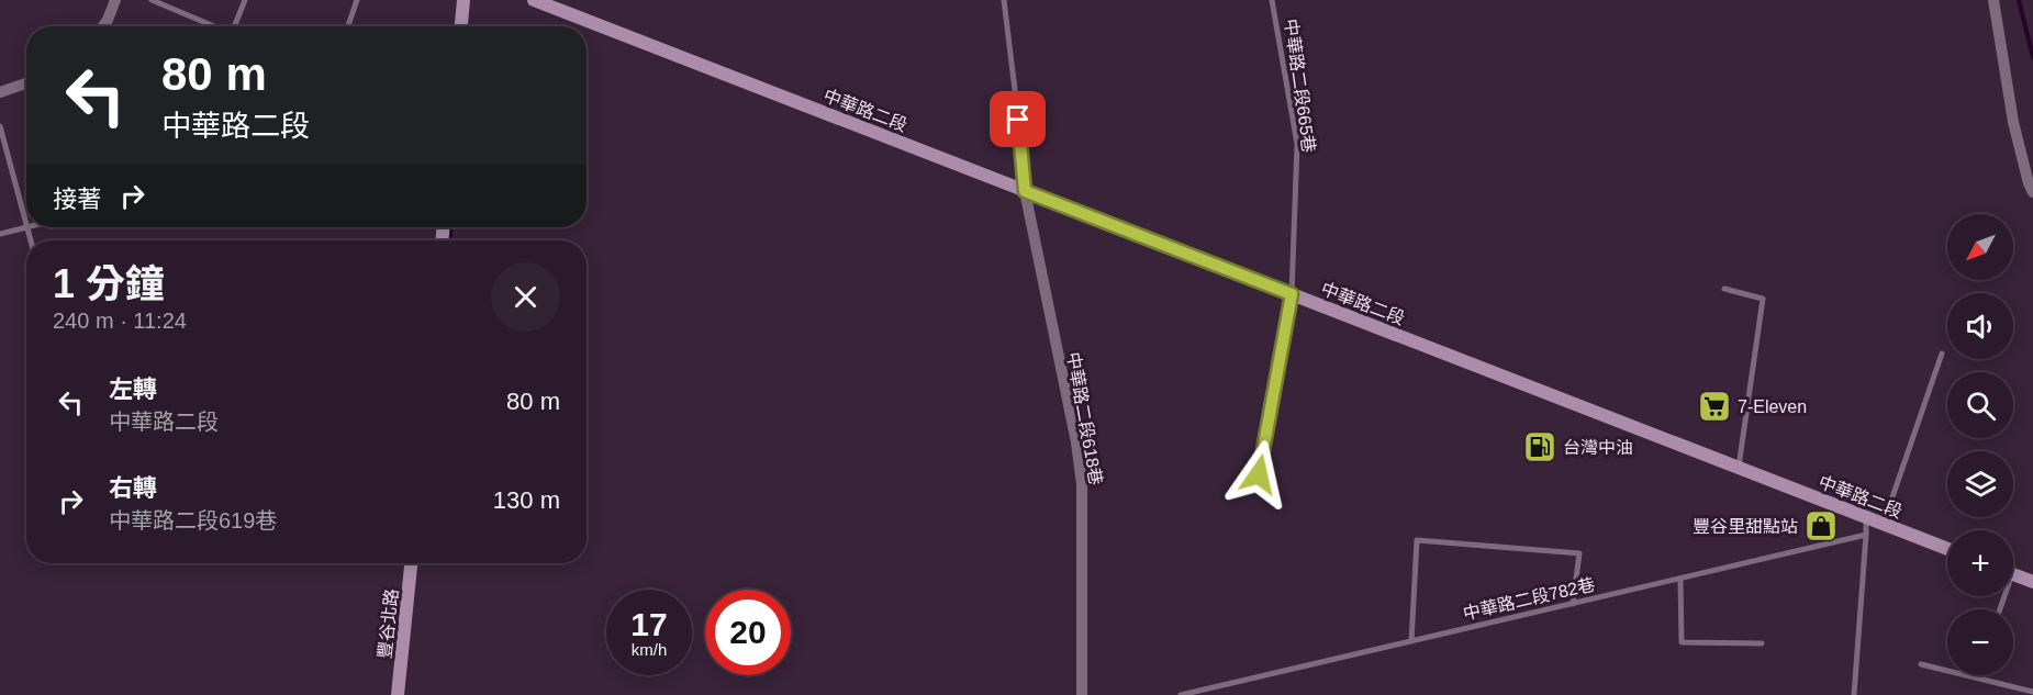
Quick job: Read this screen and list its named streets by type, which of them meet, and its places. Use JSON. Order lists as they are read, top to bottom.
{
  "streets": {
    "street": ["中華路二段", "中華路二段618巷", "豐谷北路"],
    "lane": ["中華路二段665巷", "中華路二段782巷"]
  },
  "crossings": [
    ["中華路二段665巷", "中華路二段"],
    ["中華路二段", "中華路二段618巷"]
  ],
  "places": {
    "supermarket": ["7-Eleven"],
    "fuel station": ["台灣中油"],
    "shop": ["豐谷里甜點站"]
  },
  "north": "bottom left",
  "page": {
    "turn": ["80 m", "中華路二段"],
    "then": "接著",
    "map_buttons": ["+", "−"],
    "heading": ["1 分鐘", "240 m · 11:24"],
    "list": [
      {
        "name": "左轉",
        "note": "中華路二段",
        "value": "80 m"
      },
      {
        "name": "右轉",
        "note": "中華路二段619巷",
        "value": "130 m"
      }
    ],
    "speed": "17 km/h",
    "limit": "20"
  }
}
